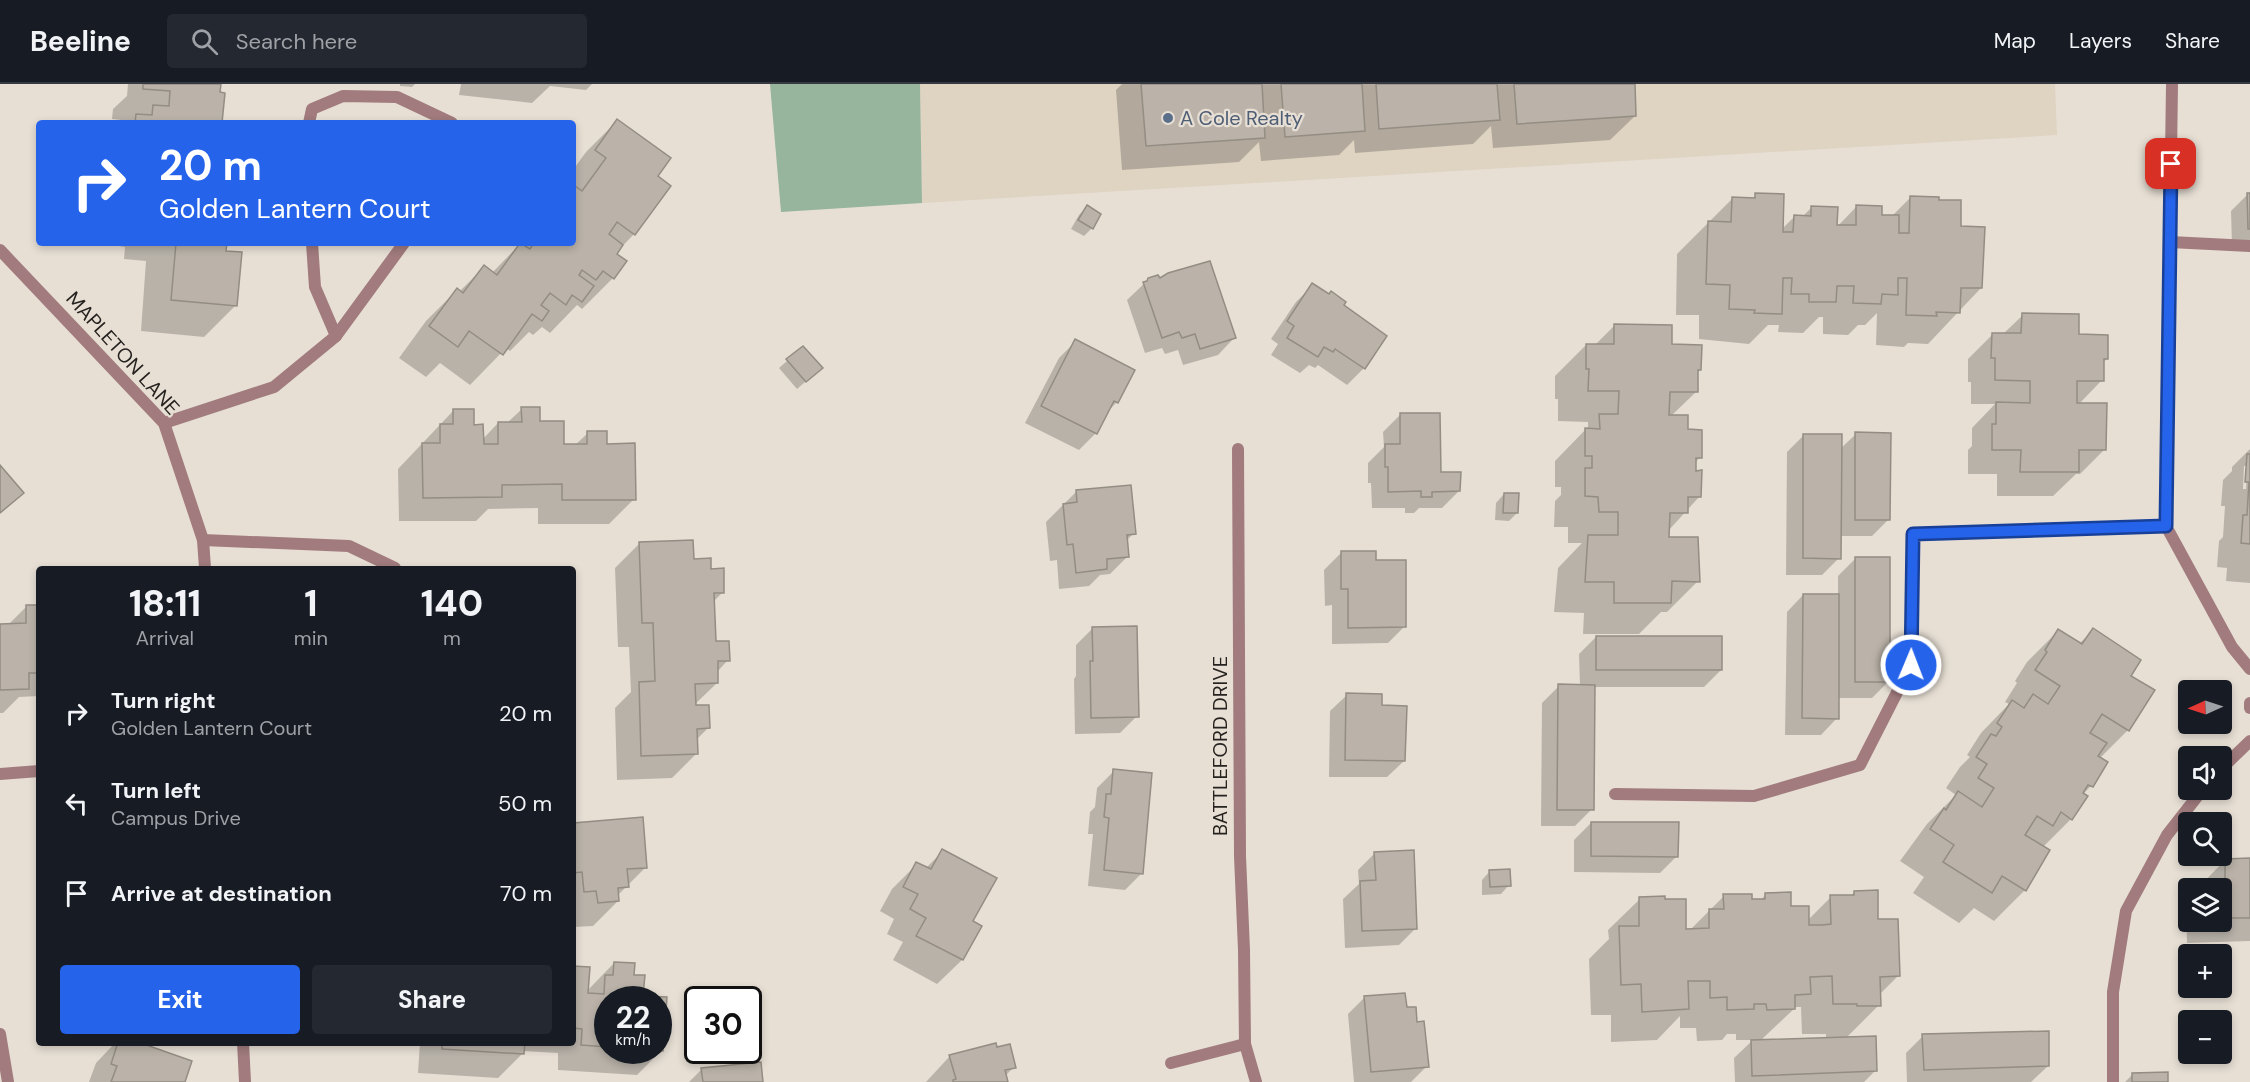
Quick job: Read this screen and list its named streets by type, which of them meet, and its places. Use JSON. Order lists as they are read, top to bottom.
{
  "streets": {
    "street": ["MAPLETON LANE", "BATTLEFORD DRIVE"]
  },
  "places": ["A Cole Realty"],
  "north": "left",
  "page": {
    "header": "Beeline",
    "search": "Search here",
    "nav": ["Map", "Layers", "Share"],
    "turn": ["20 m", "Golden Lantern Court"],
    "eta": [
      "18:11",
      "Arrival",
      "1",
      "min",
      "140",
      "m"
    ],
    "list": [
      {
        "name": "Turn right",
        "note": "Golden Lantern Court",
        "value": "20 m"
      },
      {
        "name": "Turn left",
        "note": "Campus Drive",
        "value": "50 m"
      },
      {
        "name": "Arrive at destination",
        "value": "70 m"
      }
    ],
    "map_buttons": ["+", "−"],
    "buttons": ["Exit", "Share"],
    "speed": "22 km/h",
    "limit": "30"
  }
}
